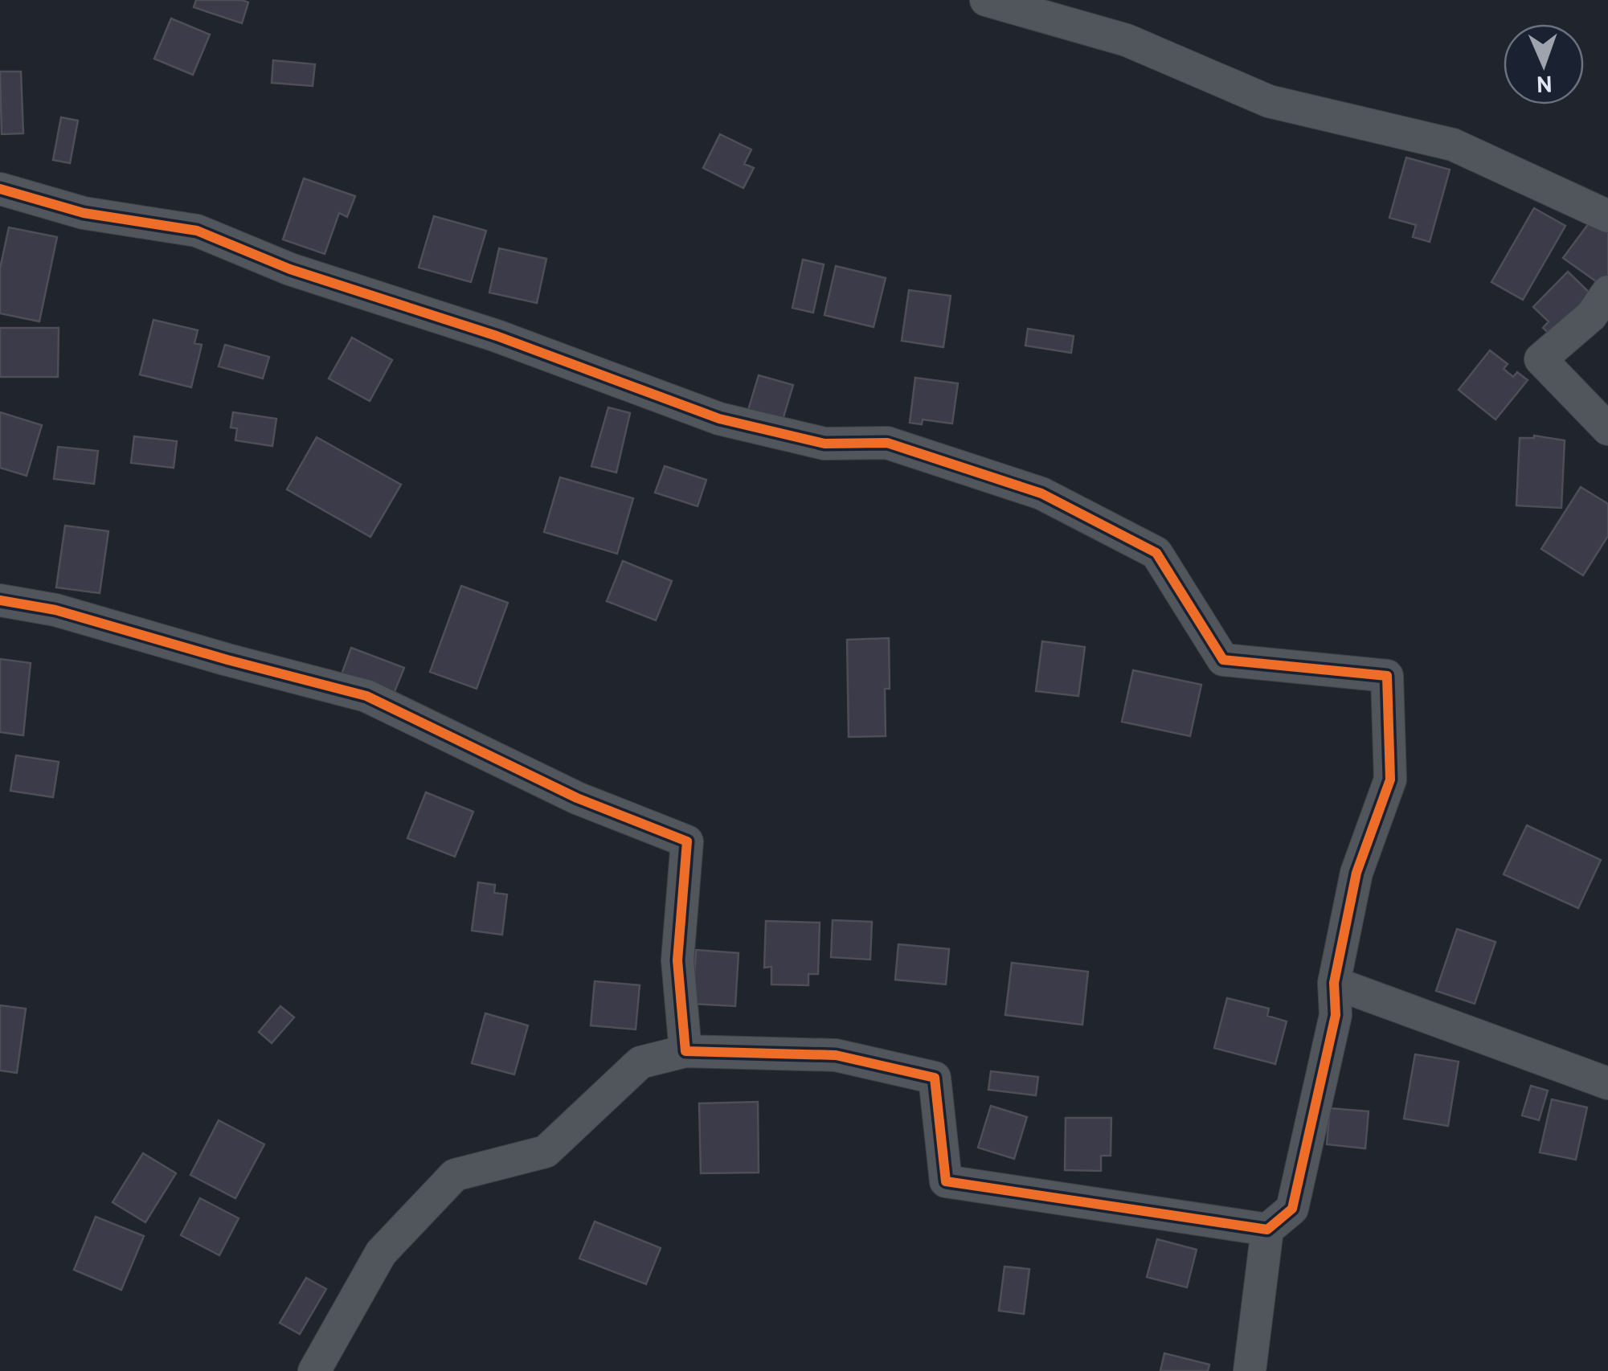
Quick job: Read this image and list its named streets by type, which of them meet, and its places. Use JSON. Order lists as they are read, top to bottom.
{
  "north": "bottom"
}
